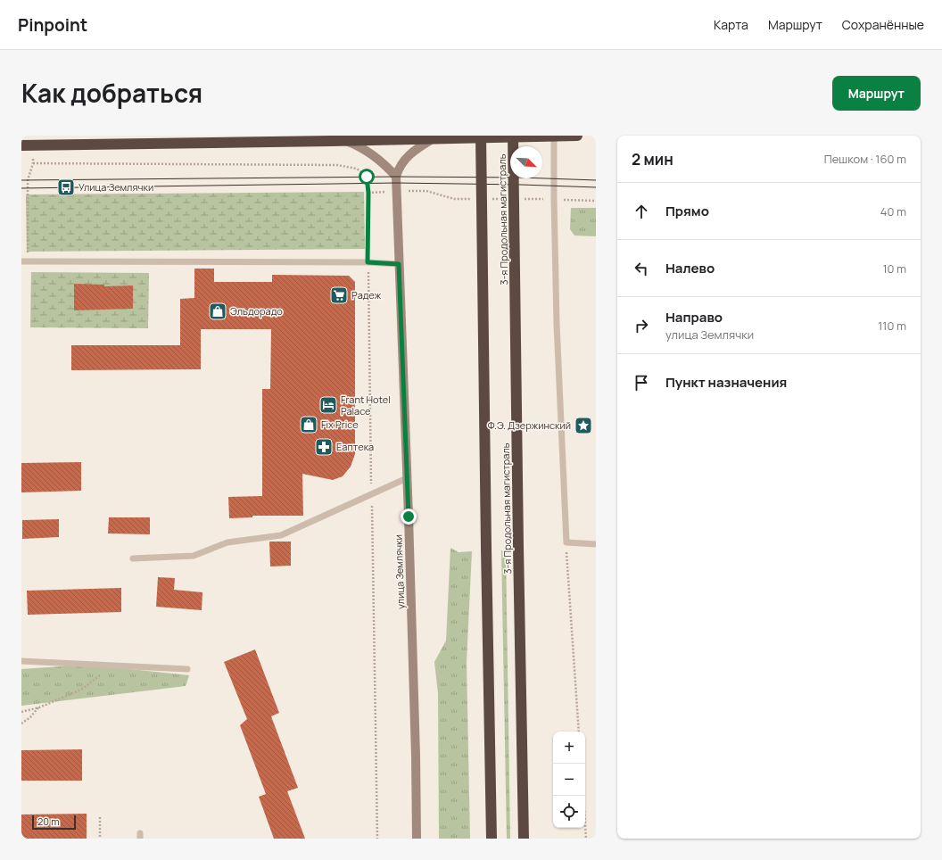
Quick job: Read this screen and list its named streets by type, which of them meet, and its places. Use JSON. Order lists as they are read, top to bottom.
{
  "streets": {
    "highway": ["3-я Продольная магистраль"],
    "main road": ["улица Землячки"]
  },
  "places": {
    "bus stop": ["Улица Землячки"],
    "supermarket": ["Радеж"],
    "shop": ["Эльдорадо", "Fix Price"],
    "hotel": ["Frant Hotel Palace"],
    "place": ["Ф.Э. Дзержинский"],
    "pharmacy": ["Еаптека"]
  },
  "scale_bar": "20 m",
  "north": "bottom right",
  "page": {
    "header": "Pinpoint",
    "nav": ["Карта", "Маршрут", "Сохранённые"],
    "title": "Как добраться",
    "buttons": "Маршрут",
    "heading": ["2 мин", "Пешком · 160 m"],
    "list": [
      ["Прямо", "40 m"],
      ["Налево", "10 m"],
      ["Направо", "улица Землячки", "110 m"],
      "Пункт назначения"
    ],
    "map_buttons": ["+", "−"],
    "scale": "20 m"
  }
}
